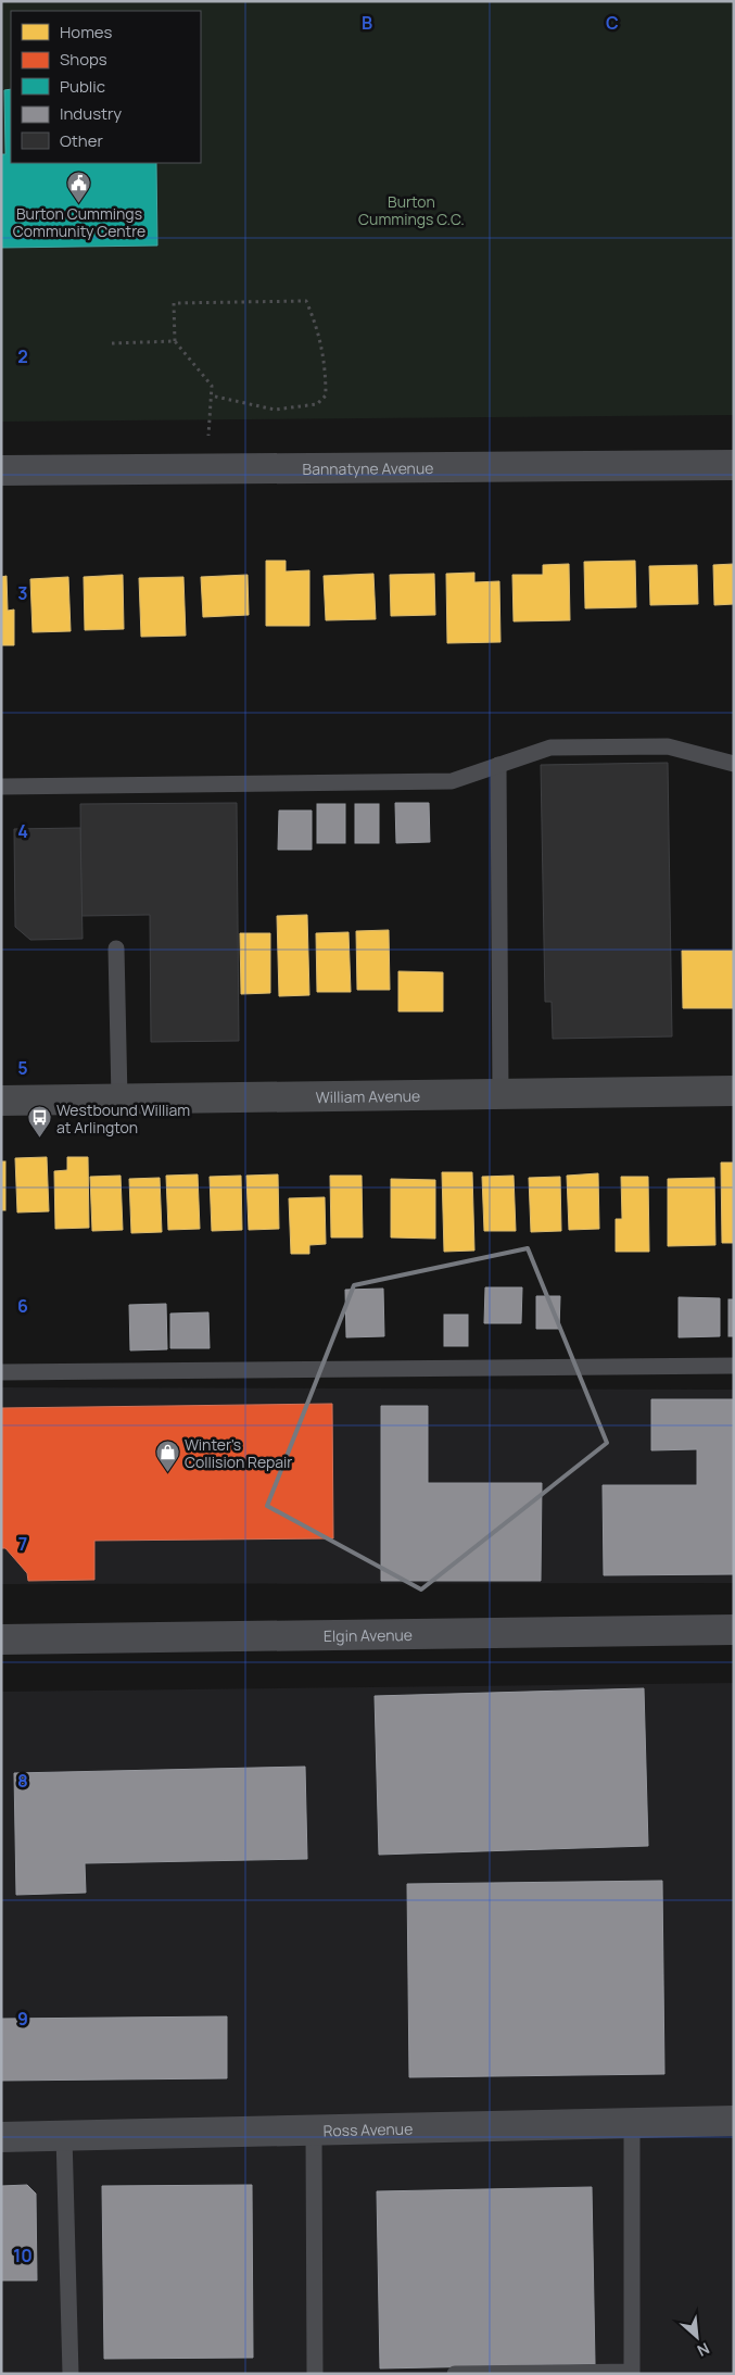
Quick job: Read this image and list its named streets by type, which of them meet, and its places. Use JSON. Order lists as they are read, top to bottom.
{
  "streets": {
    "main road": ["William Avenue"],
    "street": ["Bannatyne Avenue", "Elgin Avenue", "Ross Avenue"]
  },
  "parks": ["Burton Cummings C.C."],
  "places": {
    "public building": ["Burton Cummings Community Centre"],
    "bus stop": ["Westbound William at Arlington"],
    "shop": ["Winter's Collision Repair"]
  },
  "legend": [
    "Homes",
    "Shops",
    "Public",
    "Industry",
    "Other"
  ],
  "north": "bottom right",
  "grid": {
    "columns": ["B", "C"],
    "rows": [
      "2",
      "3",
      "4",
      "5",
      "6",
      "7",
      "8",
      "9",
      "10"
    ]
  }
}
